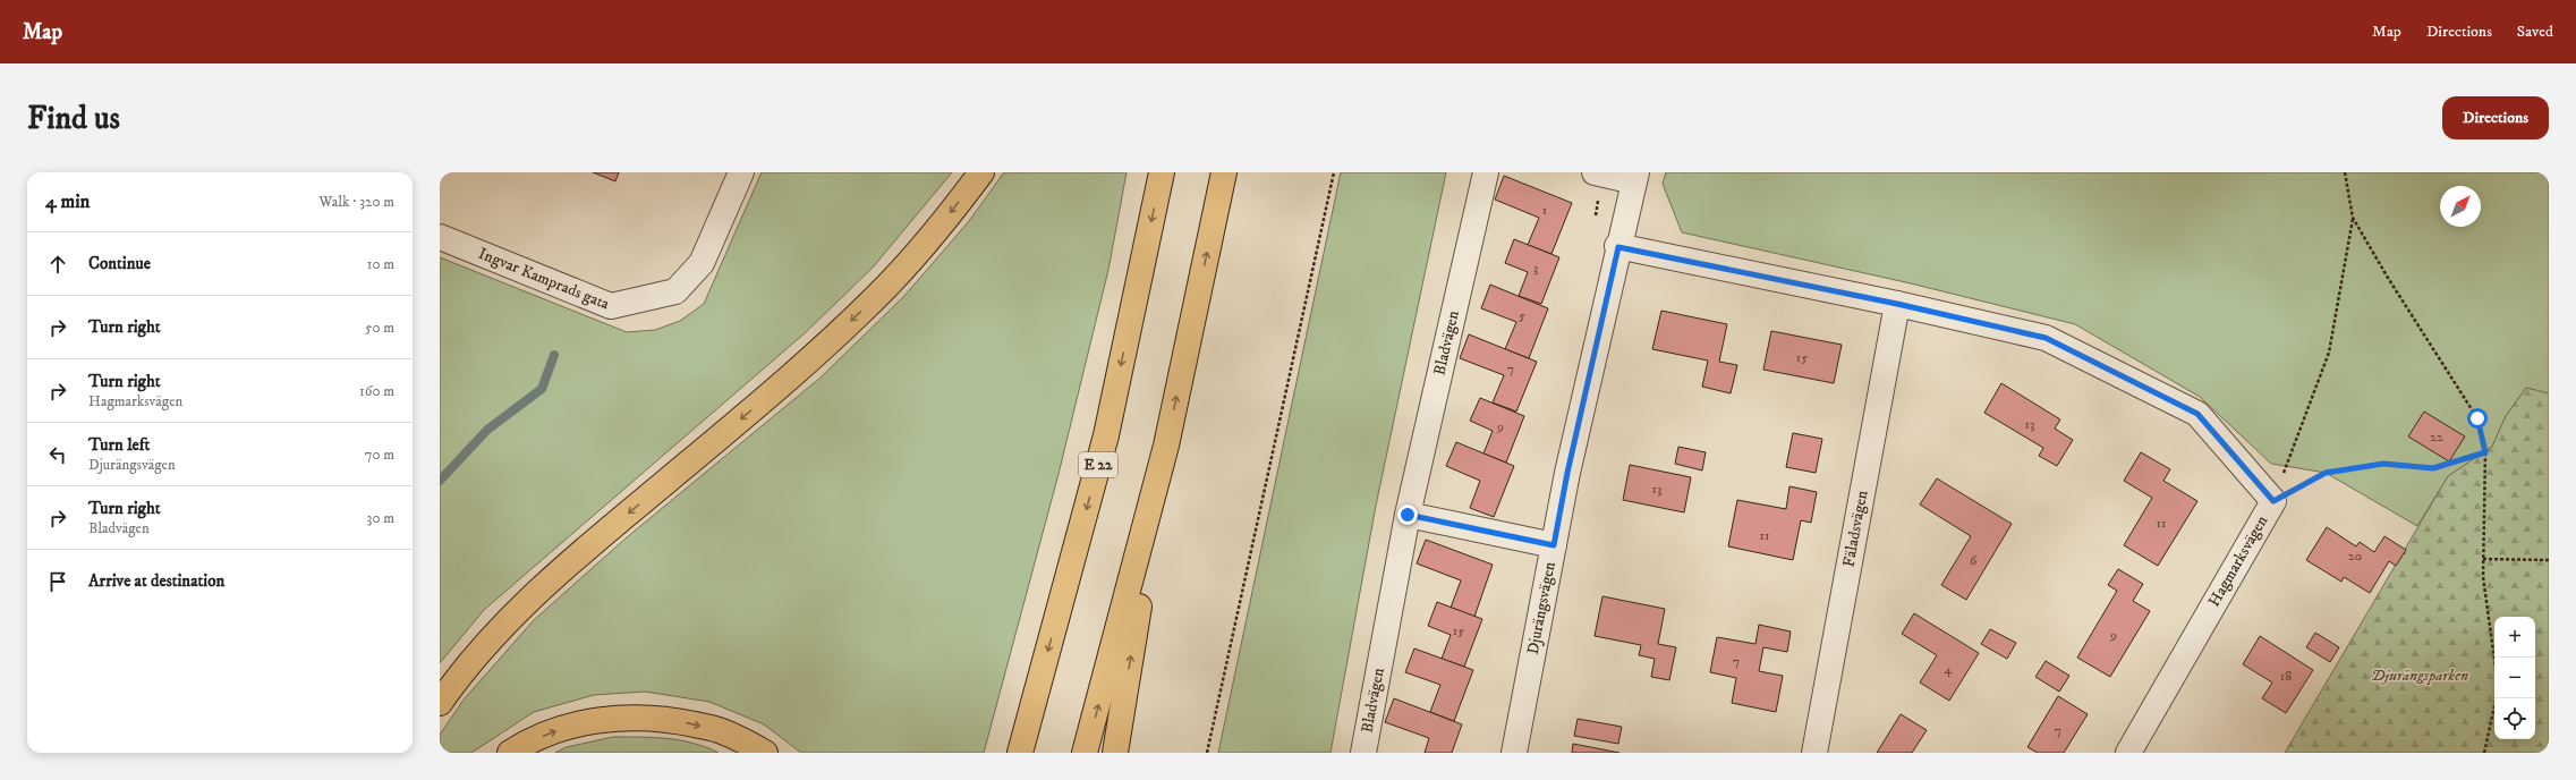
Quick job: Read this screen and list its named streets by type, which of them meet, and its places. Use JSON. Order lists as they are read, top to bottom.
{
  "streets": {
    "highway": ["E 22"],
    "street": [
      "Ingvar Kamprads gata",
      "Bladvägen",
      "Fäladsvägen",
      "Hagmarksvägen",
      "Djurängsvägen"
    ]
  },
  "crossings": [
    ["Fäladsvägen", "Hagmarksvägen"],
    ["Hagmarksvägen", "Djurängsvägen"]
  ],
  "parks": ["Djurängsparken"],
  "house_numbers": [
    "1",
    "3",
    "5",
    "15",
    "7",
    "13",
    "9",
    "22",
    "13",
    "11",
    "11",
    "20",
    "6",
    "15",
    "9",
    "7",
    "4",
    "18",
    "7"
  ],
  "north": "top right",
  "page": {
    "header": "Map",
    "nav": ["Map", "Directions", "Saved"],
    "buttons": "Directions",
    "title": "Find us",
    "heading": ["4 min", "Walk · 320 m"],
    "list": [
      ["Continue", "10 m"],
      ["Turn right", "50 m"],
      ["Turn right", "Hagmarksvägen", "160 m"],
      ["Turn left", "Djurängsvägen", "70 m"],
      ["Turn right", "Bladvägen", "30 m"],
      "Arrive at destination"
    ],
    "map_buttons": ["+", "−"]
  }
}
